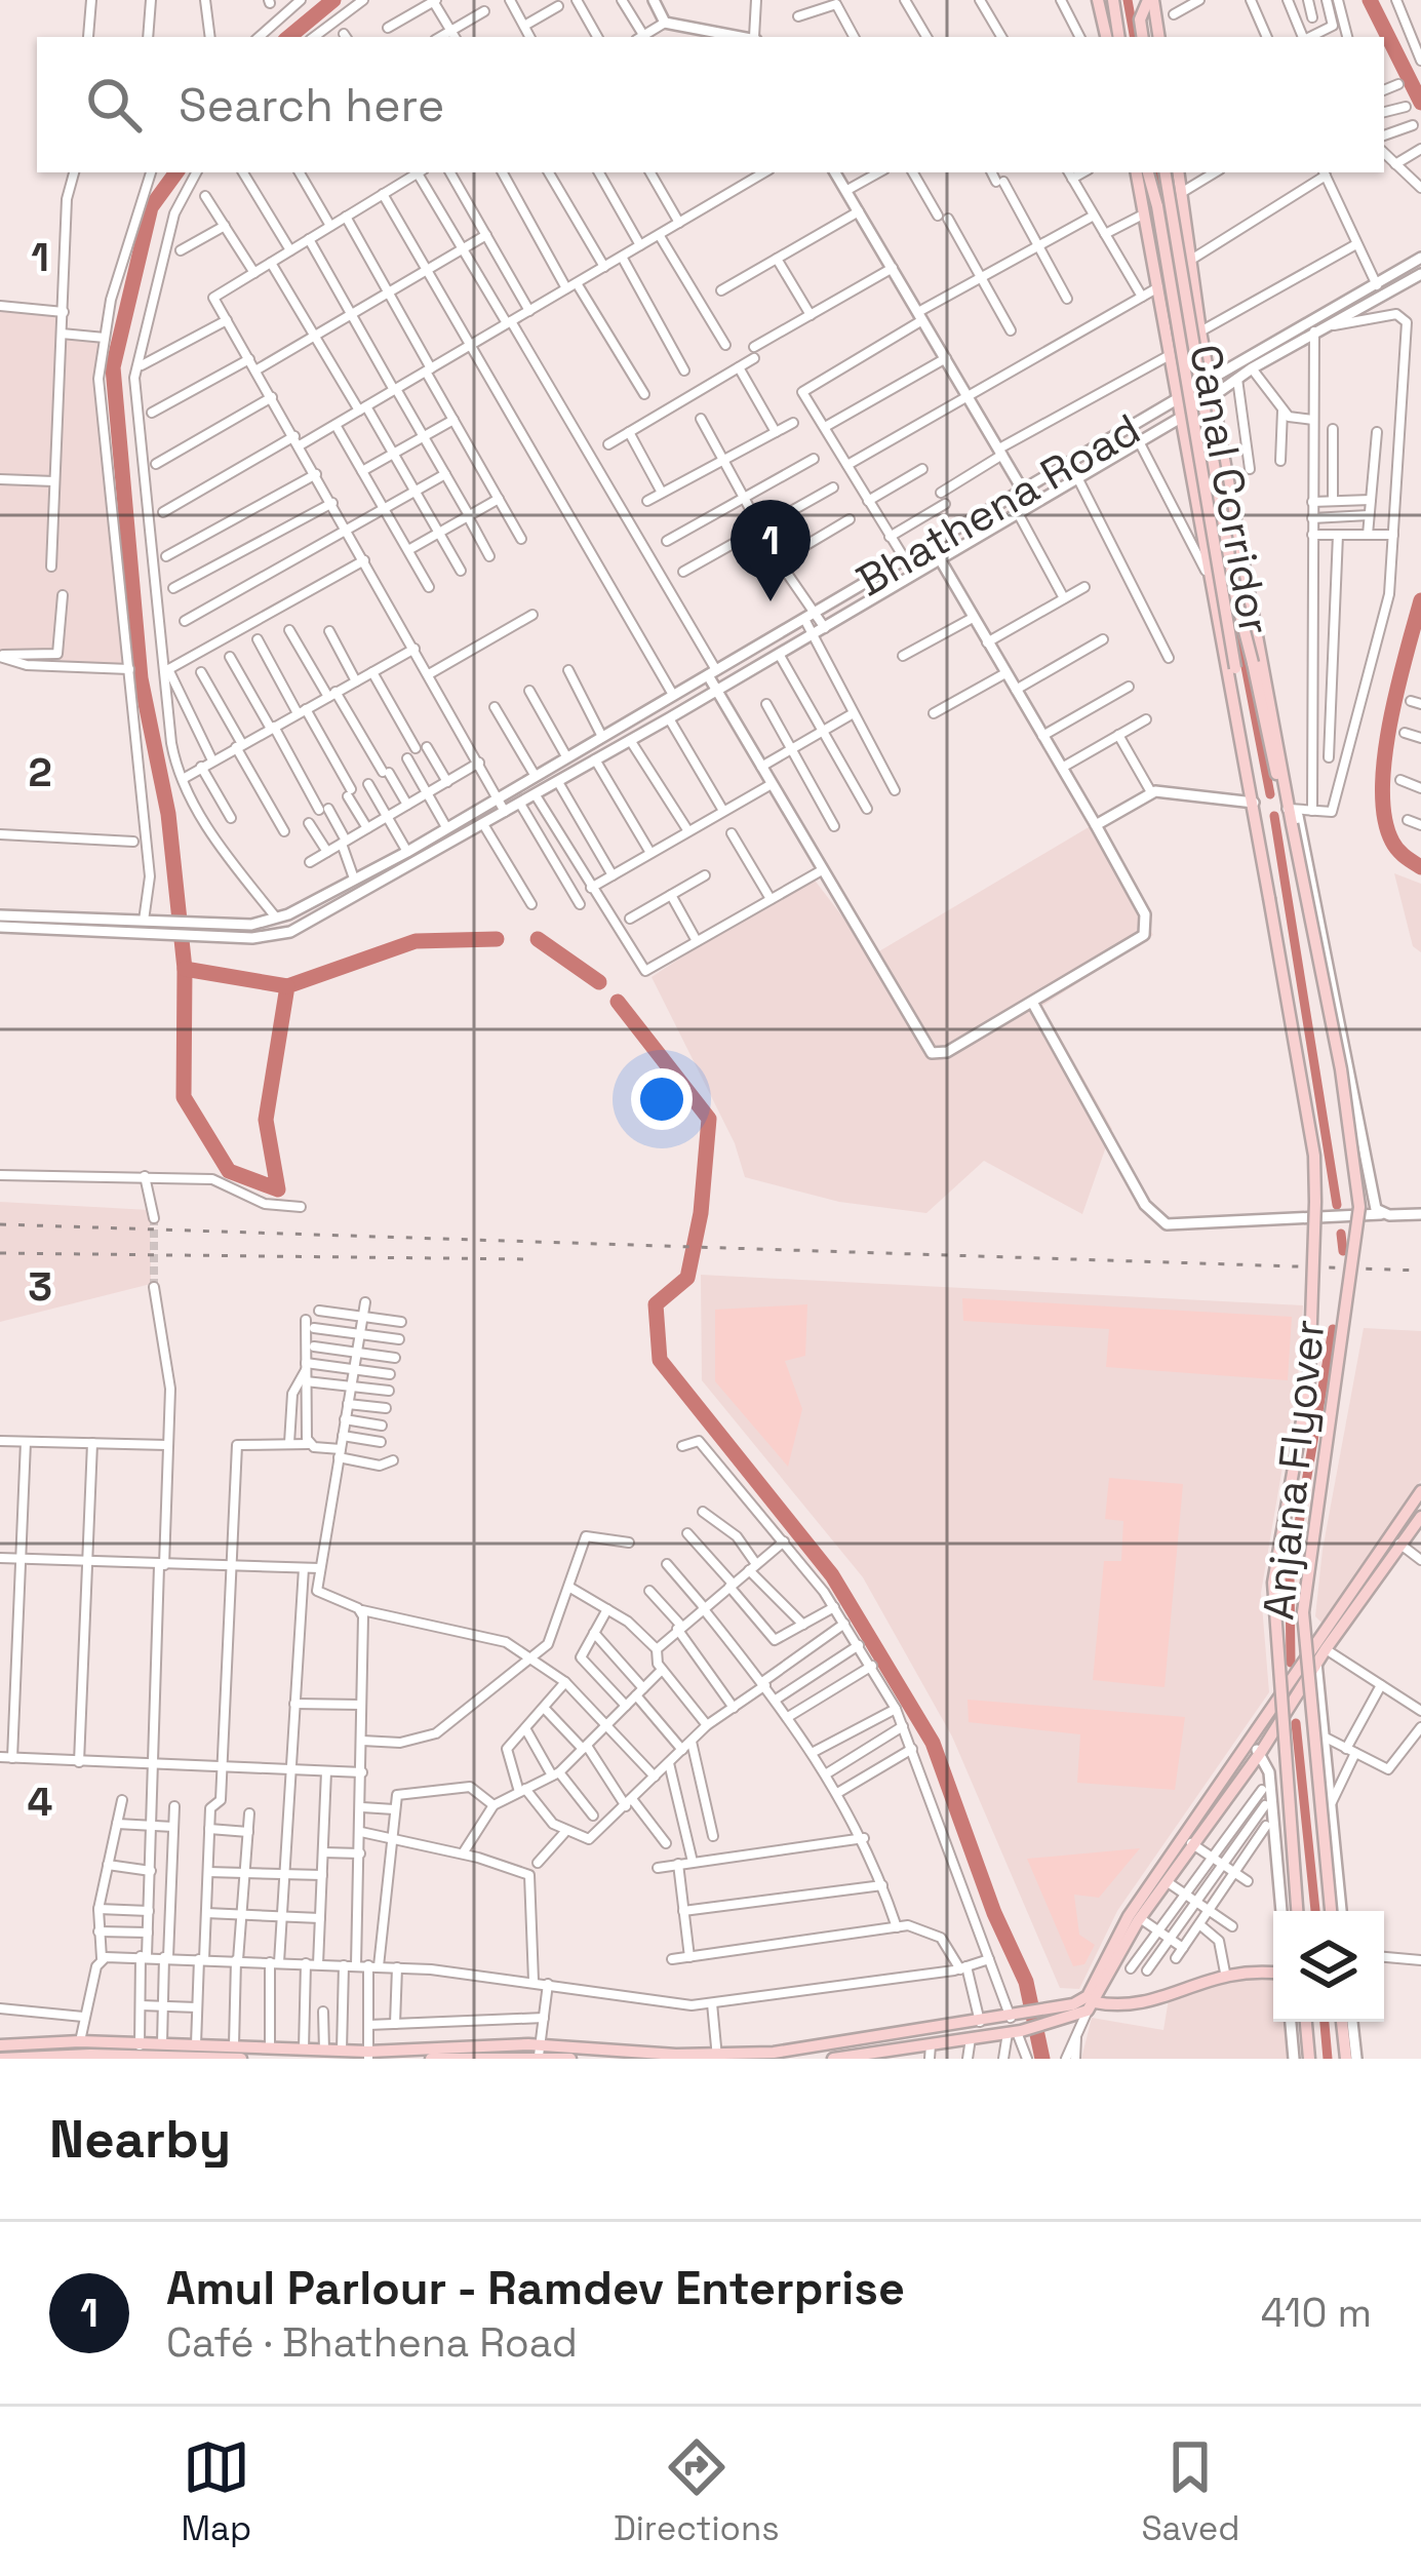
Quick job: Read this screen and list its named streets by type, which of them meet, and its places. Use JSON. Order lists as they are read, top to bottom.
{
  "streets": {
    "main road": ["Canal Corridor", "Anjana Flyover"],
    "street": ["Bhathena Road"]
  },
  "crossings": [
    ["Canal Corridor", "Bhathena Road"],
    ["Canal Corridor", "Anjana Flyover"]
  ],
  "page": {
    "search": "Search here",
    "pins": "1",
    "heading": "Nearby",
    "list": [
      {
        "mark": "1",
        "name": "Amul Parlour - Ramdev Enterprise",
        "note": "Café · Bhathena Road",
        "value": "410 m"
      }
    ],
    "nav": ["Map", "Directions", "Saved"]
  },
  "grid": {
    "rows": [
      "1",
      "2",
      "3",
      "4"
    ]
  }
}
